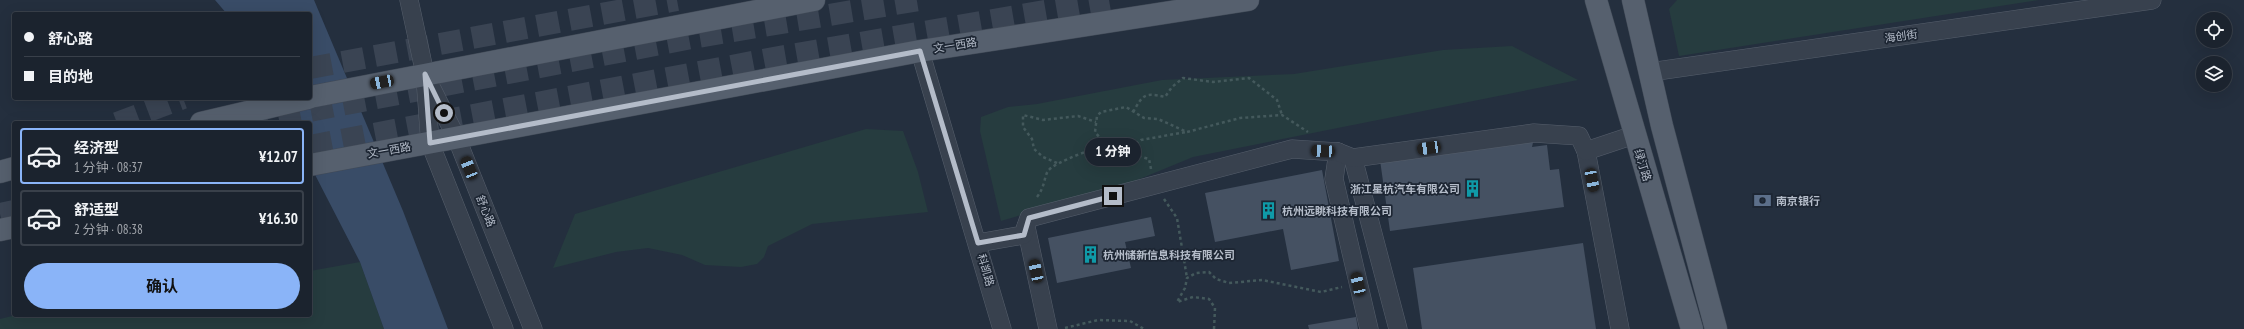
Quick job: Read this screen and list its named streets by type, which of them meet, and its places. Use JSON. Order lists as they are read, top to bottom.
{
  "streets": {
    "main road": ["文一西路", "绿汀路"],
    "street": ["海创街", "舒心路", "科凯路"]
  },
  "crossings": [
    ["文一西路", "舒心路"],
    ["文一西路", "科凯路"]
  ],
  "places": {
    "building": ["浙江星杭汽车有限公司", "杭州远眺科技有限公司", "杭州储新信息科技有限公司"],
    "bank": ["南京银行"]
  },
  "page": {
    "banner": ["舒心路", "目的地"],
    "list": [
      {
        "name": "经济型",
        "note": "1 分钟 · 08:37",
        "value": "¥12.07"
      },
      {
        "name": "舒适型",
        "note": "2 分钟 · 08:38",
        "value": "¥16.30"
      }
    ],
    "bubble": "1 分钟",
    "buttons": "确认"
  }
}
